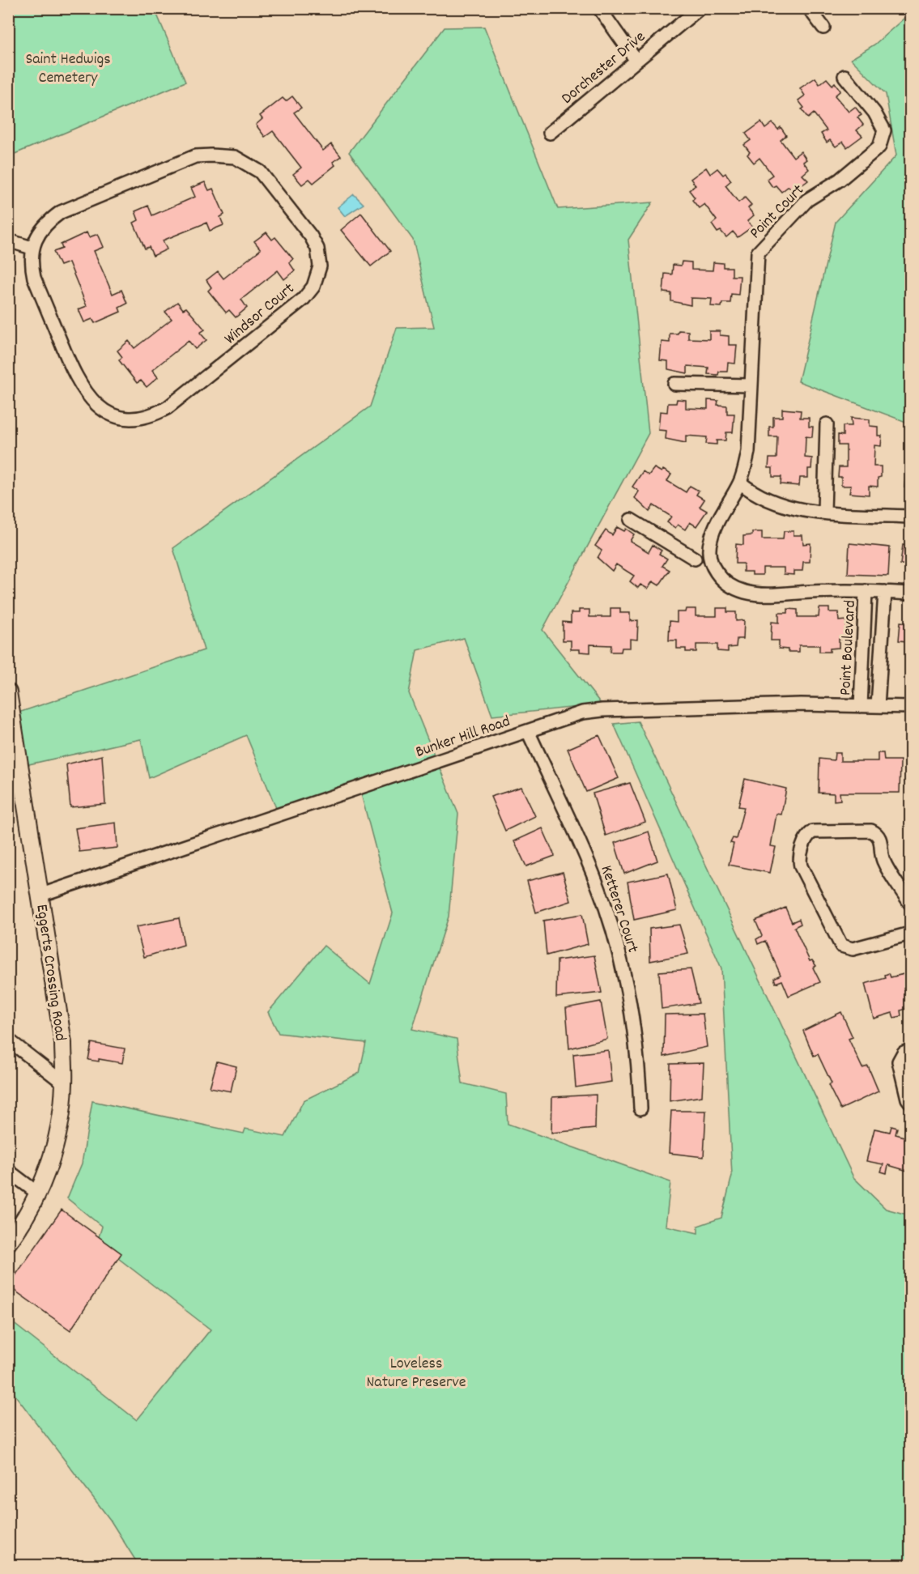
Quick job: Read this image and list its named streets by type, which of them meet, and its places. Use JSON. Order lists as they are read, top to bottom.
{
  "streets": {
    "street": [
      "Dorchester Drive",
      "Point Court",
      "Windsor Court",
      "Point Boulevard",
      "Bunker Hill Road",
      "Ketterer Court",
      "Eggerts Crossing Road"
    ]
  },
  "crossings": [
    ["Point Court", "Point Boulevard"],
    ["Point Boulevard", "Bunker Hill Road"],
    ["Bunker Hill Road", "Ketterer Court"],
    ["Bunker Hill Road", "Eggerts Crossing Road"]
  ],
  "parks": ["Saint Hedwigs Cemetery", "Loveless Nature Preserve"]
}
